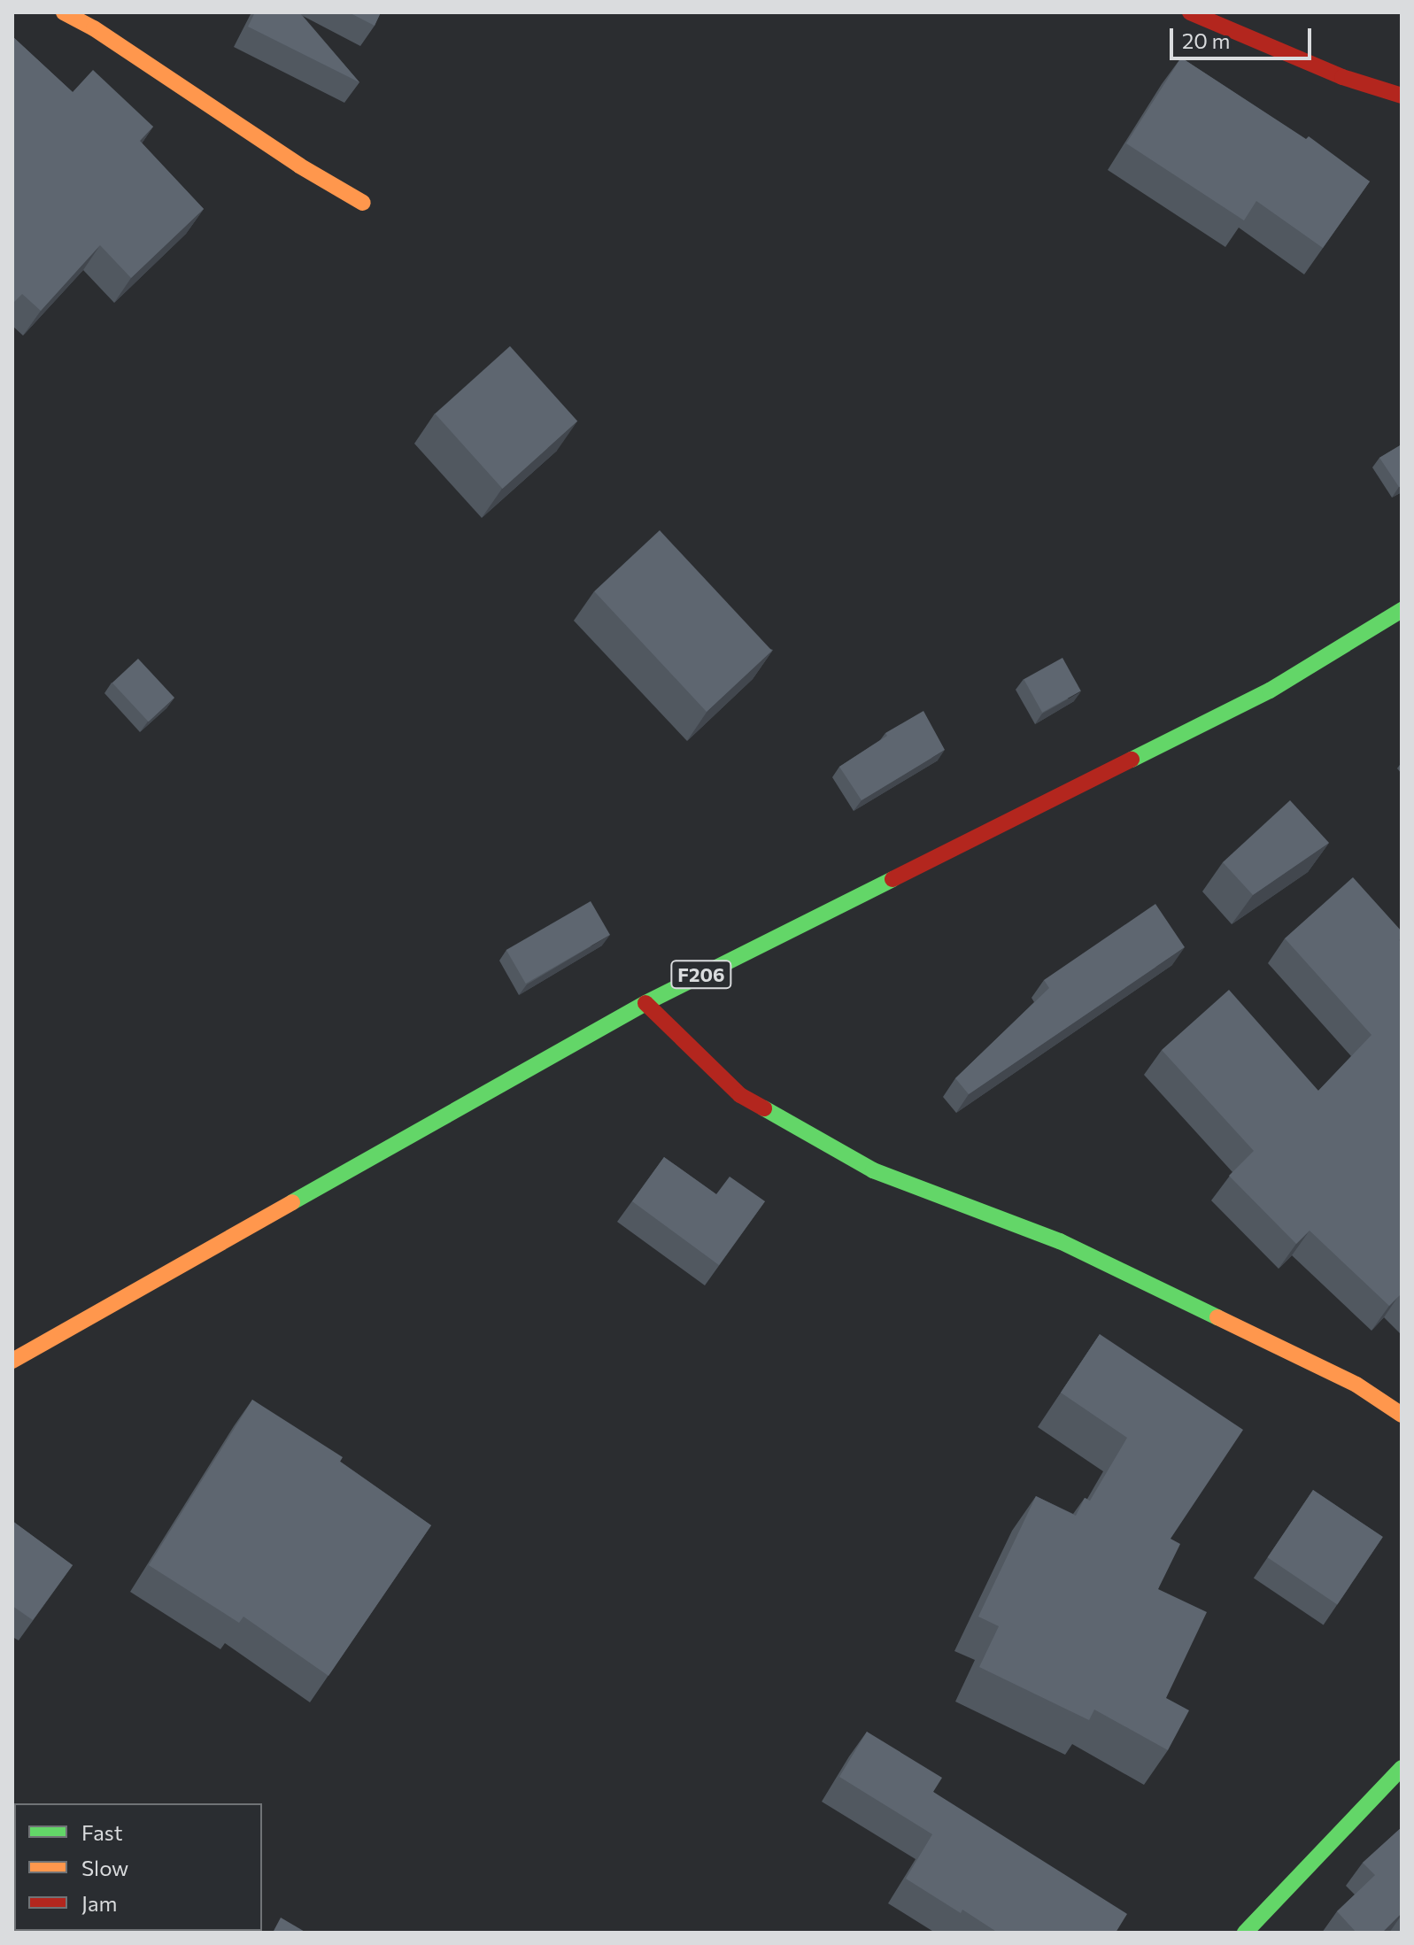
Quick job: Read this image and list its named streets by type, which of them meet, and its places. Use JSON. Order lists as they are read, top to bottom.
{
  "streets": {
    "street": ["F206"]
  },
  "legend": ["Fast", "Slow", "Jam"],
  "scale_bar": "20 m"
}
